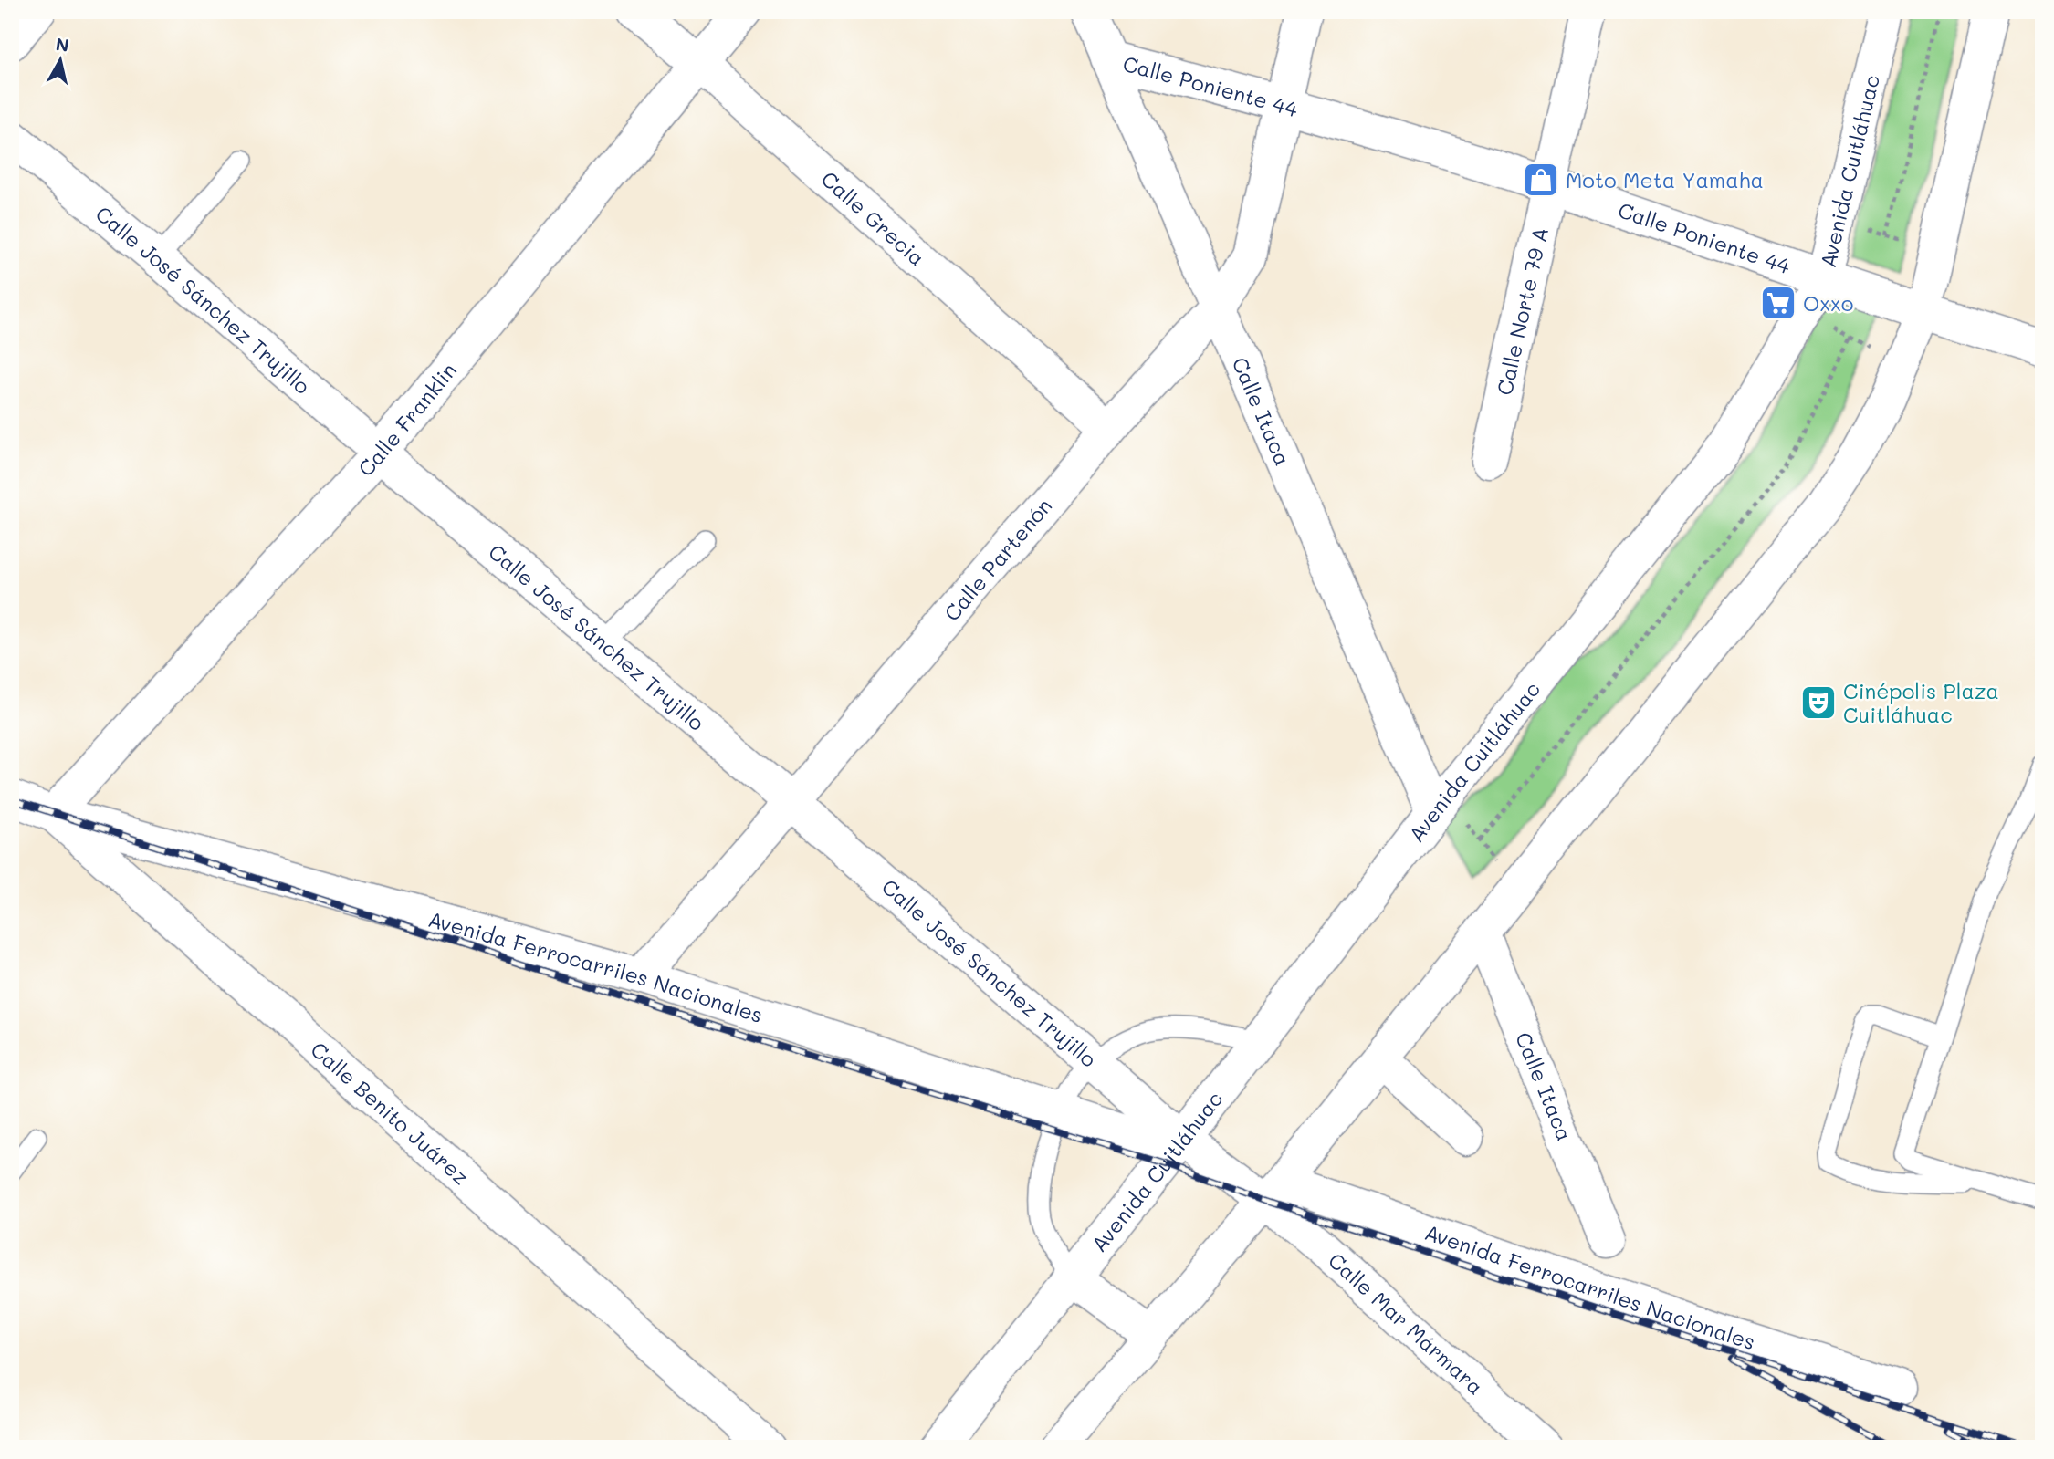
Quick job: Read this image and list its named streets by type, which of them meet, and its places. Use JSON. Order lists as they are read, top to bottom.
{
  "streets": {
    "street": [
      "Calle Poniente 44",
      "Avenida Cuitláhuac",
      "Calle Grecia",
      "Calle José Sánchez Trujillo",
      "Calle Norte 79 A",
      "Calle Itaca",
      "Calle Franklin",
      "Calle Partenón",
      "Avenida Ferrocarriles Nacionales",
      "Calle Benito Juárez",
      "Calle Mar Mármara"
    ]
  },
  "crossings": [
    ["Calle Poniente 44", "Avenida Cuitláhuac"],
    ["Calle Poniente 44", "Calle Norte 79 A"],
    ["Calle Poniente 44", "Calle Itaca"],
    ["Calle Poniente 44", "Calle Partenón"],
    ["Avenida Cuitláhuac", "Calle José Sánchez Trujillo"],
    ["Avenida Cuitláhuac", "Calle Itaca"],
    ["Avenida Cuitláhuac", "Avenida Ferrocarriles Nacionales"],
    ["Calle Grecia", "Calle Franklin"],
    ["Calle Grecia", "Calle Partenón"],
    ["Calle José Sánchez Trujillo", "Calle Franklin"],
    ["Calle José Sánchez Trujillo", "Calle Partenón"],
    ["Calle José Sánchez Trujillo", "Avenida Ferrocarriles Nacionales"],
    ["Calle Itaca", "Calle Partenón"],
    ["Calle Franklin", "Avenida Ferrocarriles Nacionales"],
    ["Calle Franklin", "Calle Benito Juárez"],
    ["Calle Partenón", "Avenida Ferrocarriles Nacionales"],
    ["Avenida Ferrocarriles Nacionales", "Calle Benito Juárez"],
    ["Avenida Ferrocarriles Nacionales", "Calle Mar Mármara"]
  ],
  "places": {
    "shop": ["Moto Meta Yamaha"],
    "supermarket": ["Oxxo"],
    "theatre": ["Cinépolis Plaza Cuitláhuac"]
  },
  "north": "top"
}
